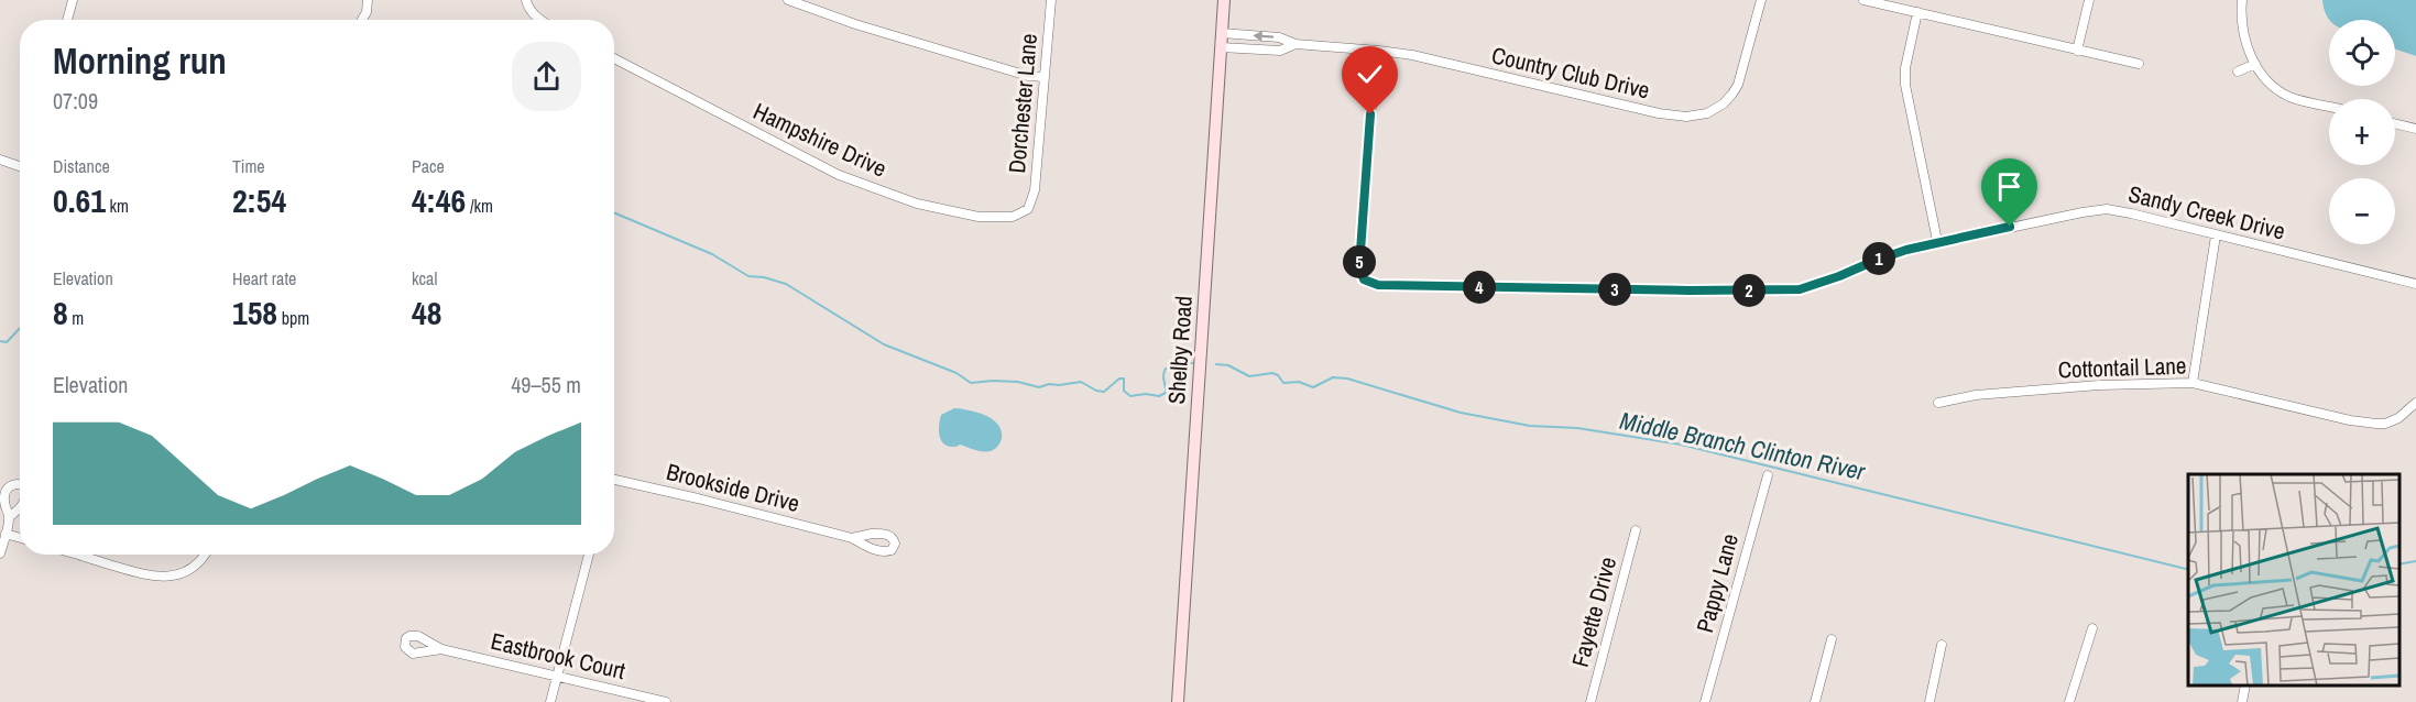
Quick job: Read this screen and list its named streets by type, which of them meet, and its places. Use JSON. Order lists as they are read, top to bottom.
{
  "streets": {
    "street": [
      "Country Club Drive",
      "Dorchester Lane",
      "Hampshire Drive",
      "Sandy Creek Drive",
      "Shelby Road",
      "Cottontail Lane",
      "Brookside Drive",
      "Pappy Lane",
      "Fayette Drive",
      "Eastbrook Court"
    ]
  },
  "crossings": [
    ["Country Club Drive", "Sandy Creek Drive"],
    ["Country Club Drive", "Shelby Road"],
    ["Dorchester Lane", "Hampshire Drive"]
  ],
  "water": ["Middle Branch Clinton River"],
  "page": {
    "map_buttons": ["+", "−"],
    "heading": ["Morning run", "07:09"],
    "stats": [
      ["Distance", "0.61 km"],
      ["Time", "2:54"],
      ["Pace", "4:46 /km"],
      ["Elevation", "8 m"],
      ["Heart rate", "158 bpm"],
      ["kcal", "48"]
    ],
    "pins": [
      "1",
      "5",
      "4",
      "3",
      "2"
    ],
    "chart": ["Elevation", "49–55 m"]
  }
}
